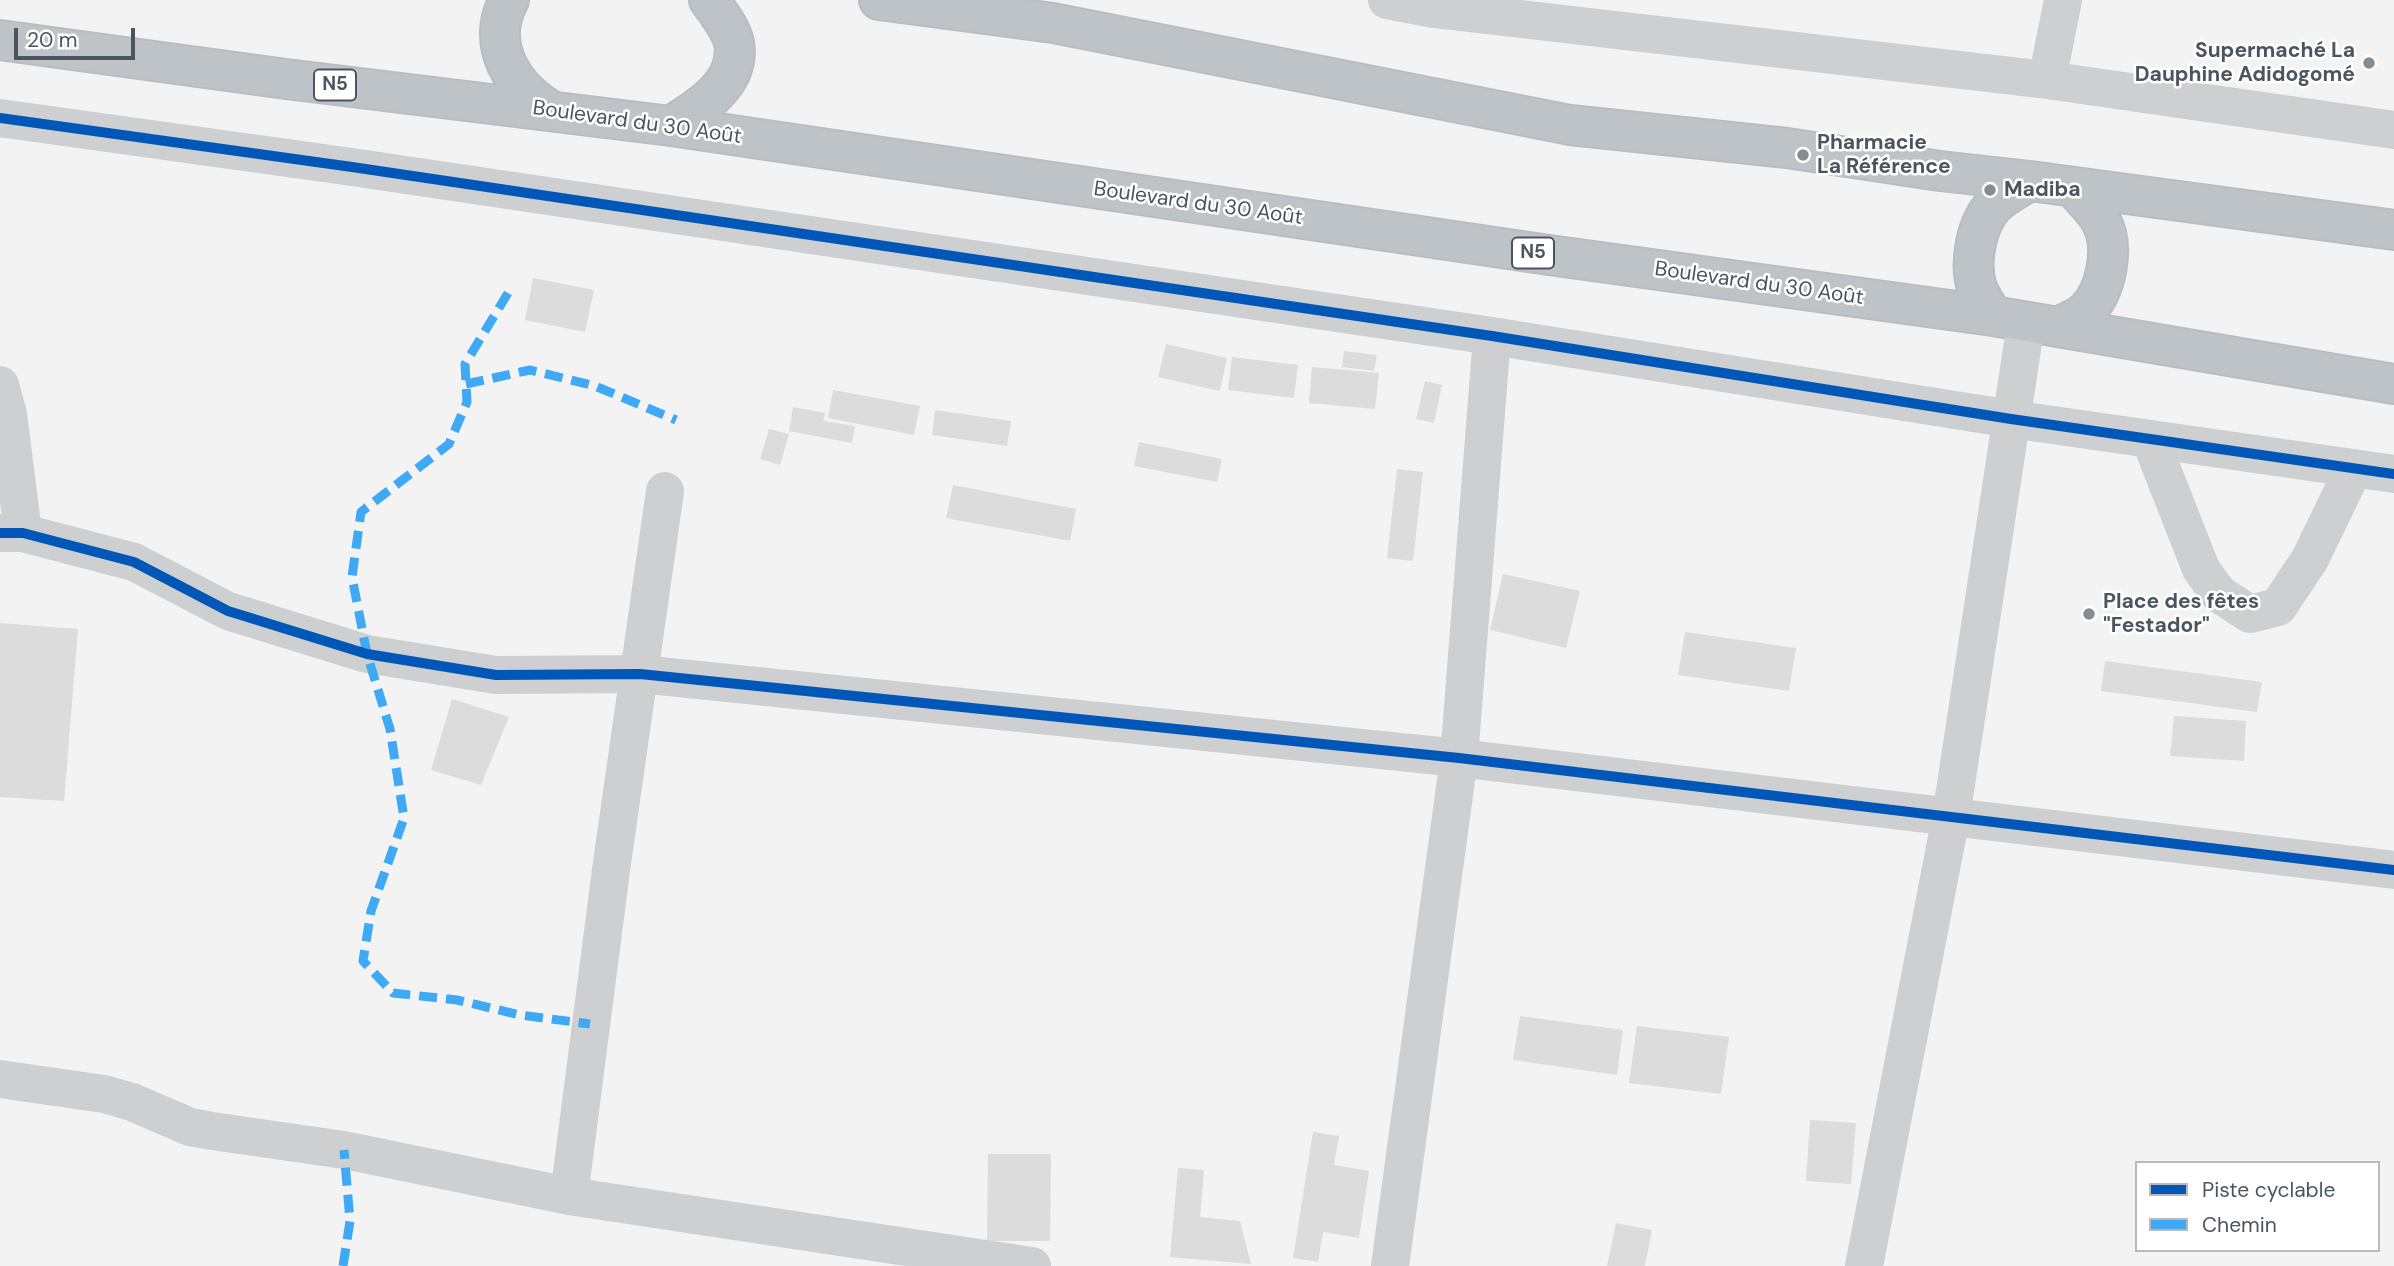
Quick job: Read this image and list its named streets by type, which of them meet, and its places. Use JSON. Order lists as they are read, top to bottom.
{
  "streets": {
    "highway": ["N5", "Boulevard du 30 Août"]
  },
  "places": [
    "Supermaché La Dauphine Adidogomé",
    "Pharmacie La Référence",
    "Madiba",
    "Place des fêtes \"Festador\""
  ],
  "legend": ["Piste cyclable", "Chemin"],
  "scale_bar": "20 m"
}
